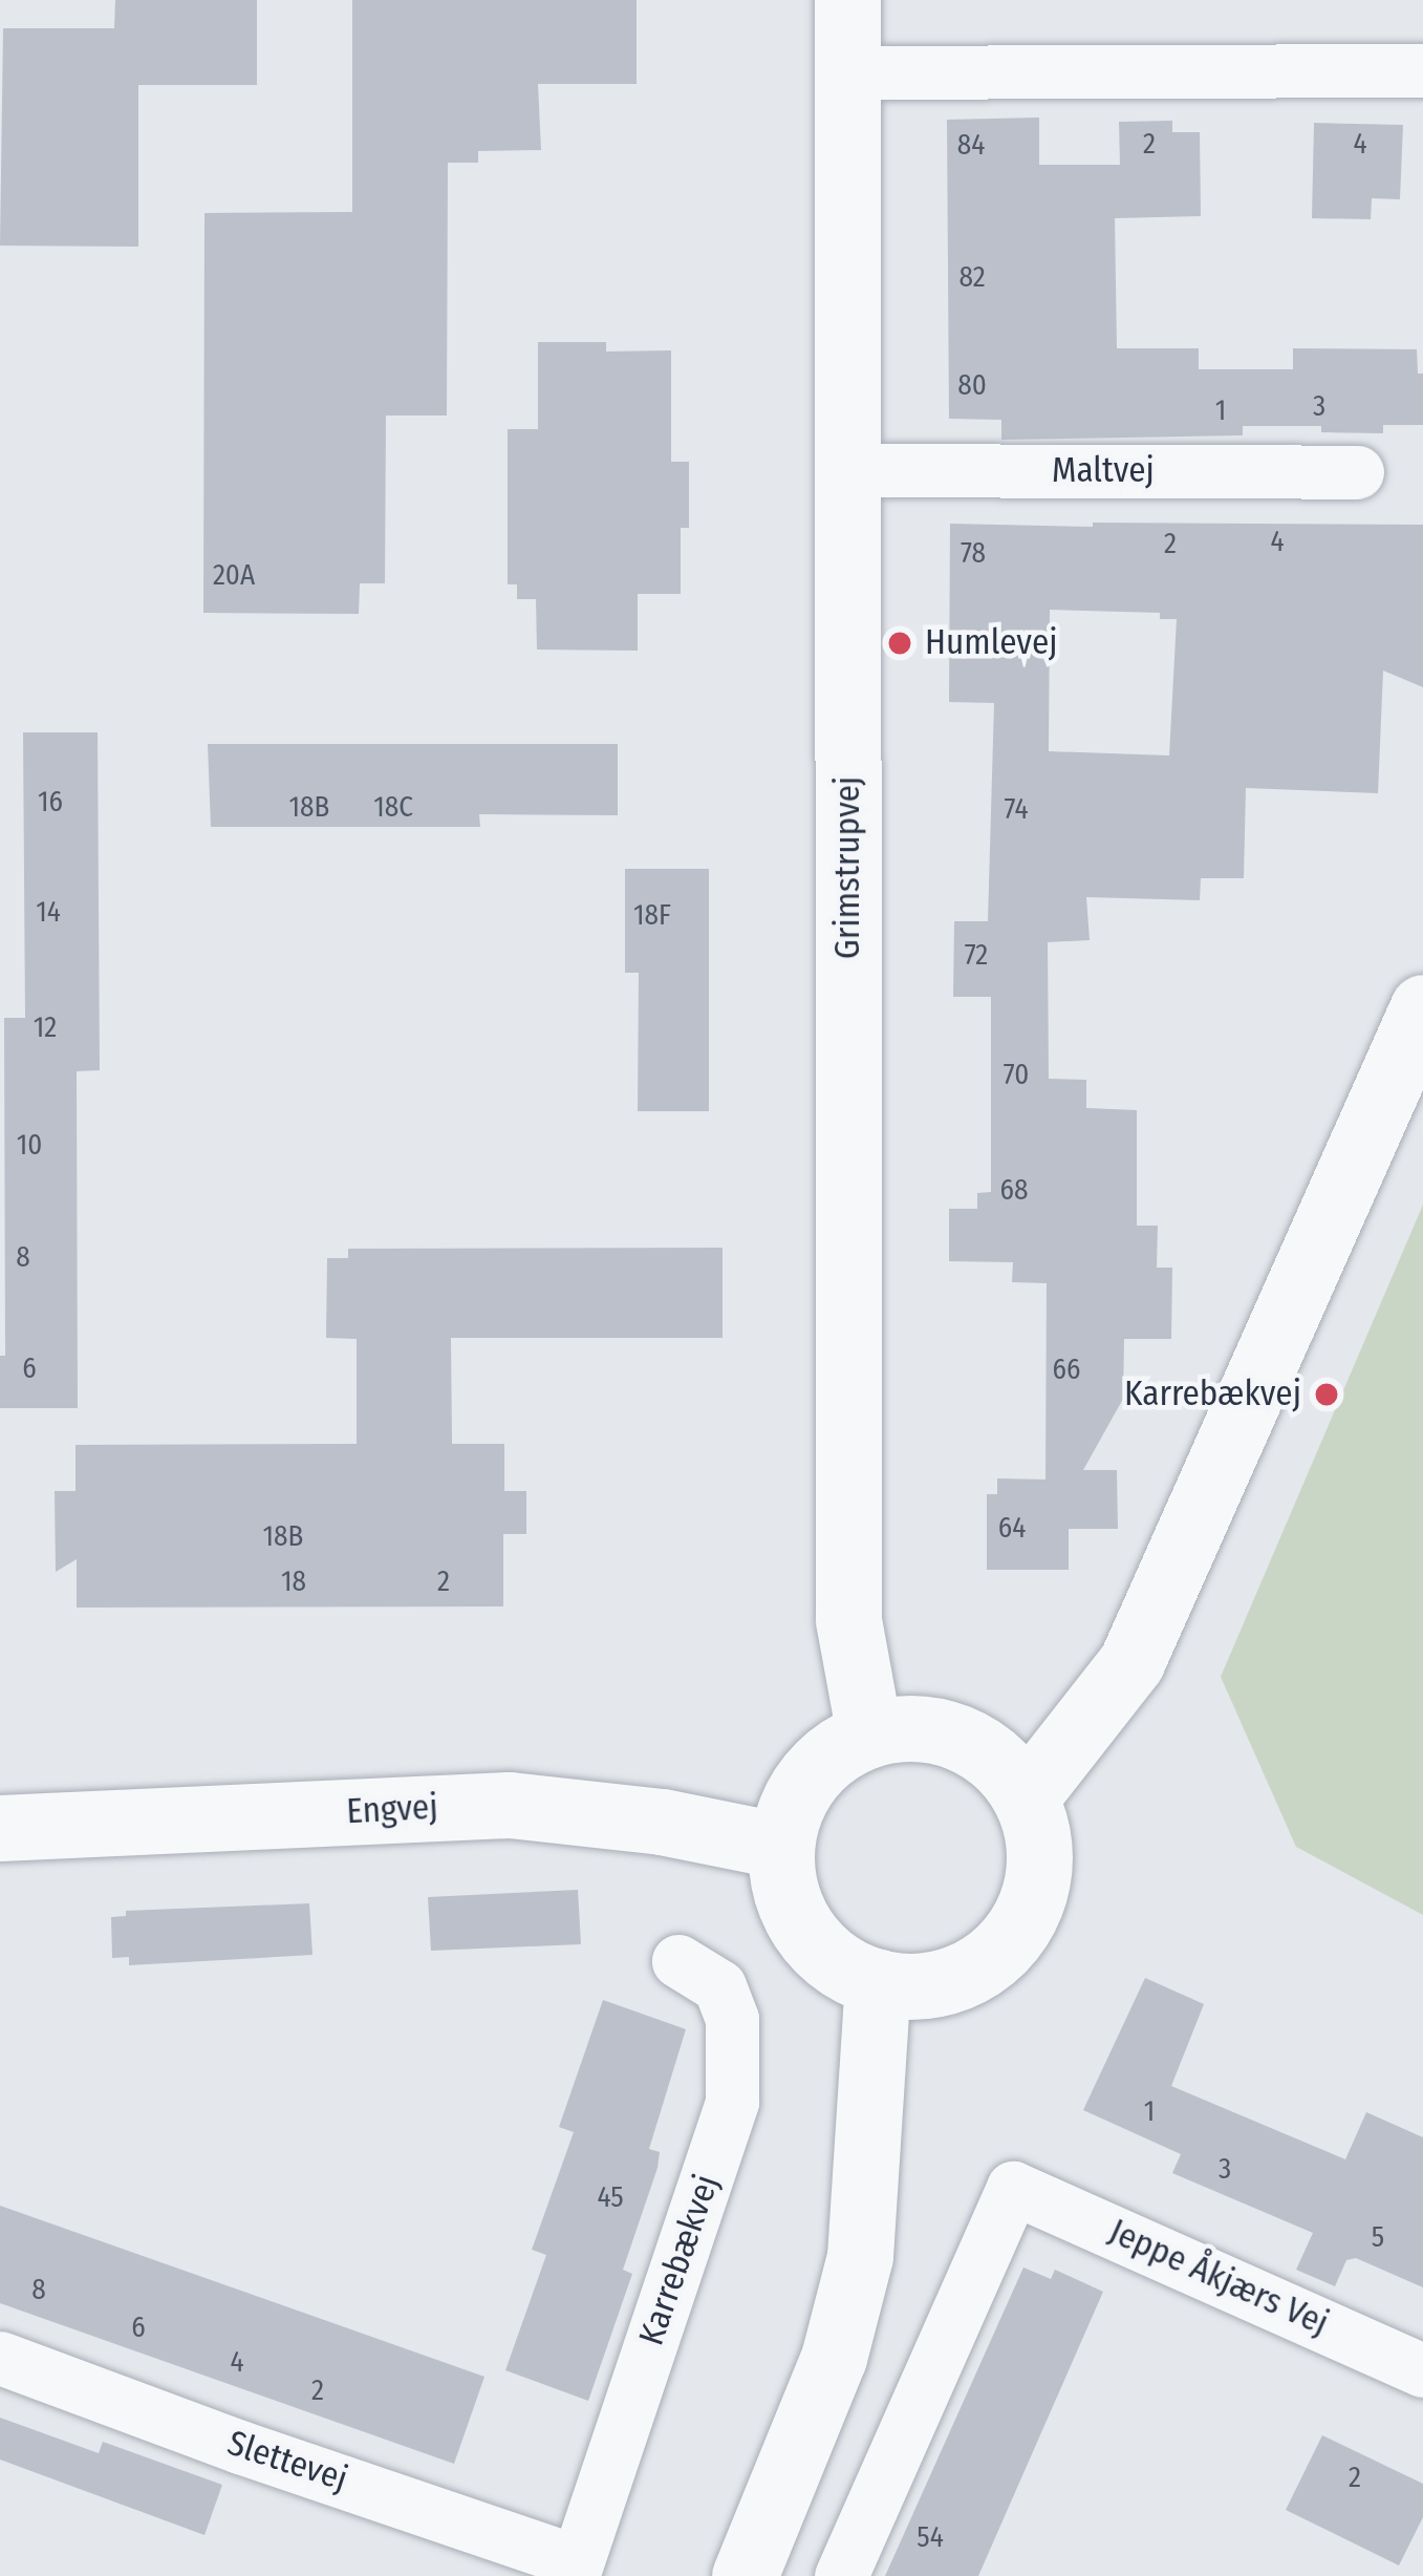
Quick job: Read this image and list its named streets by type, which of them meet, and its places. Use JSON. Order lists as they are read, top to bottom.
{
  "streets": {
    "street": [
      "Maltvej",
      "Grimstrupvej",
      "Engvej",
      "Karrebækvej",
      "Jeppe Åkjærs Vej",
      "Slettevej"
    ]
  },
  "crossings": [
    ["Maltvej", "Grimstrupvej"],
    ["Grimstrupvej", "Engvej"],
    ["Karrebækvej", "Slettevej"]
  ],
  "places": ["Humlevej", "Karrebækvej"],
  "house_numbers": [
    "2",
    "4",
    "84",
    "82",
    "80",
    "3",
    "1",
    "4",
    "2",
    "78",
    "20A",
    "16",
    "18B",
    "18C",
    "74",
    "14",
    "18F",
    "72",
    "12",
    "70",
    "10",
    "68",
    "8",
    "6",
    "66",
    "64",
    "18B",
    "18",
    "2",
    "1",
    "3",
    "45",
    "5",
    "8",
    "6",
    "4",
    "2",
    "2",
    "54"
  ]
}
